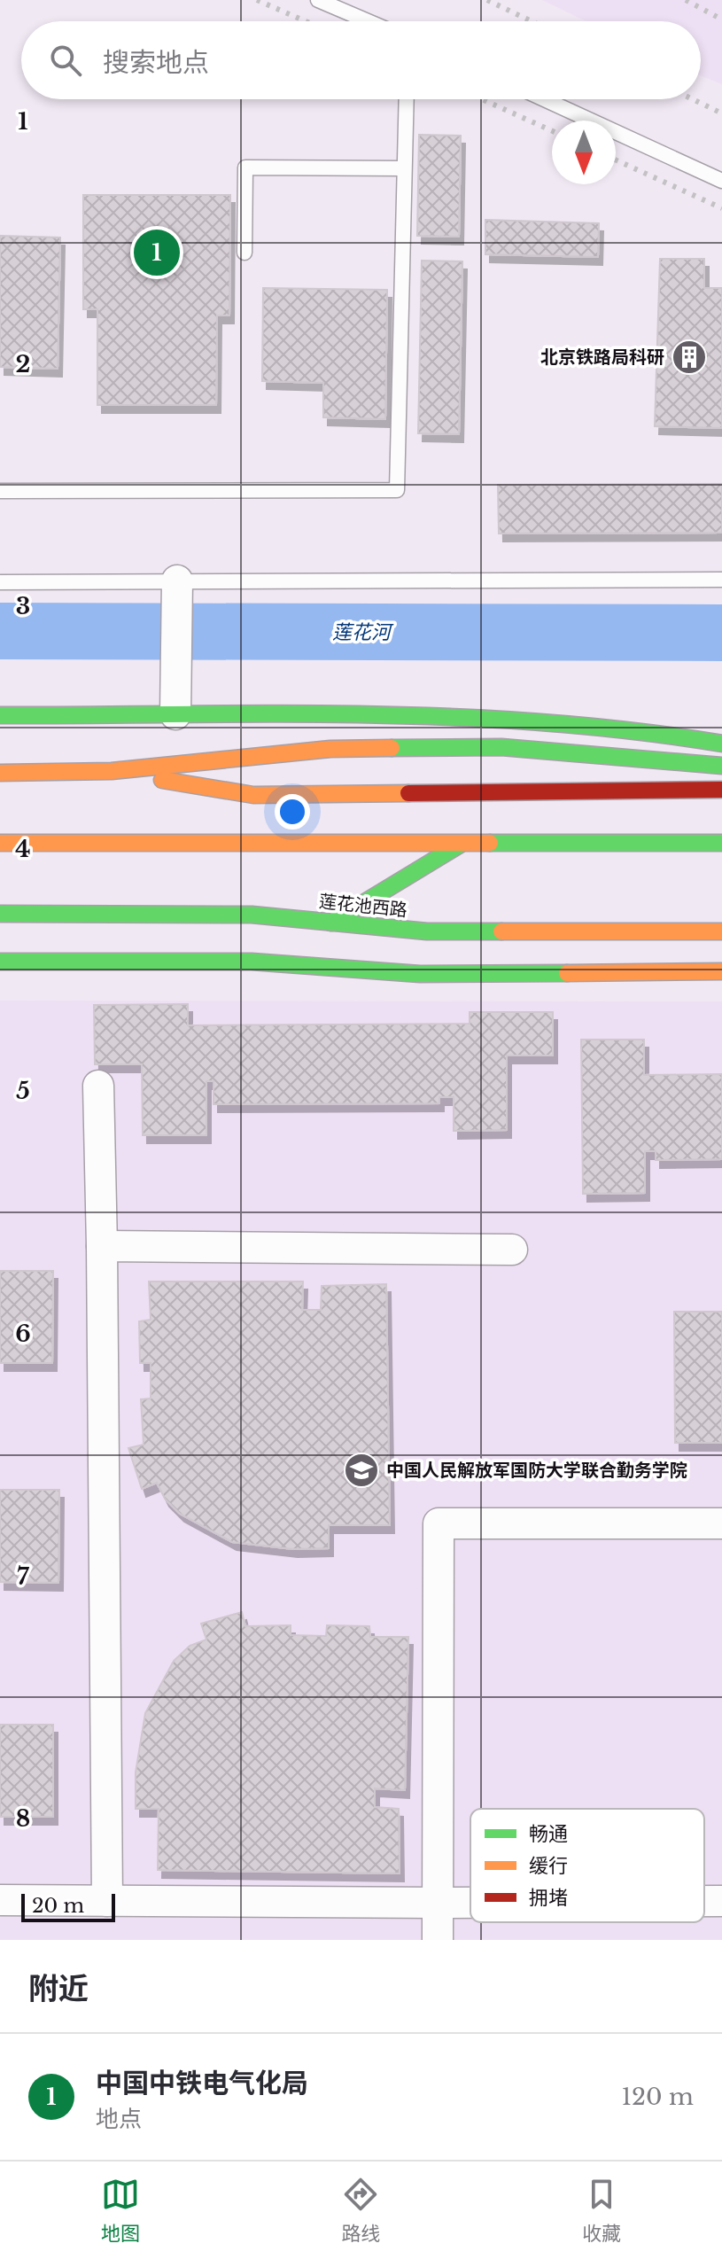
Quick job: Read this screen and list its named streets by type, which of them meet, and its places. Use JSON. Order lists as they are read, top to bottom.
{
  "streets": {
    "main road": ["莲花池西路"]
  },
  "water": ["莲花河"],
  "places": {
    "building": ["北京铁路局科研"],
    "school or university": ["中国人民解放军国防大学联合勤务学院"]
  },
  "legend": ["畅通", "缓行", "拥堵"],
  "scale_bar": "20 m",
  "north": "bottom",
  "page": {
    "search": "搜索地点",
    "pins": "1",
    "scale": "20 m",
    "heading": "附近",
    "list": [
      {
        "mark": "1",
        "name": "中国中铁电气化局",
        "note": "地点",
        "value": "120 m"
      }
    ],
    "nav": ["地图", "路线", "收藏"]
  },
  "grid": {
    "rows": [
      "1",
      "2",
      "3",
      "4",
      "5",
      "6",
      "7",
      "8"
    ]
  }
}
